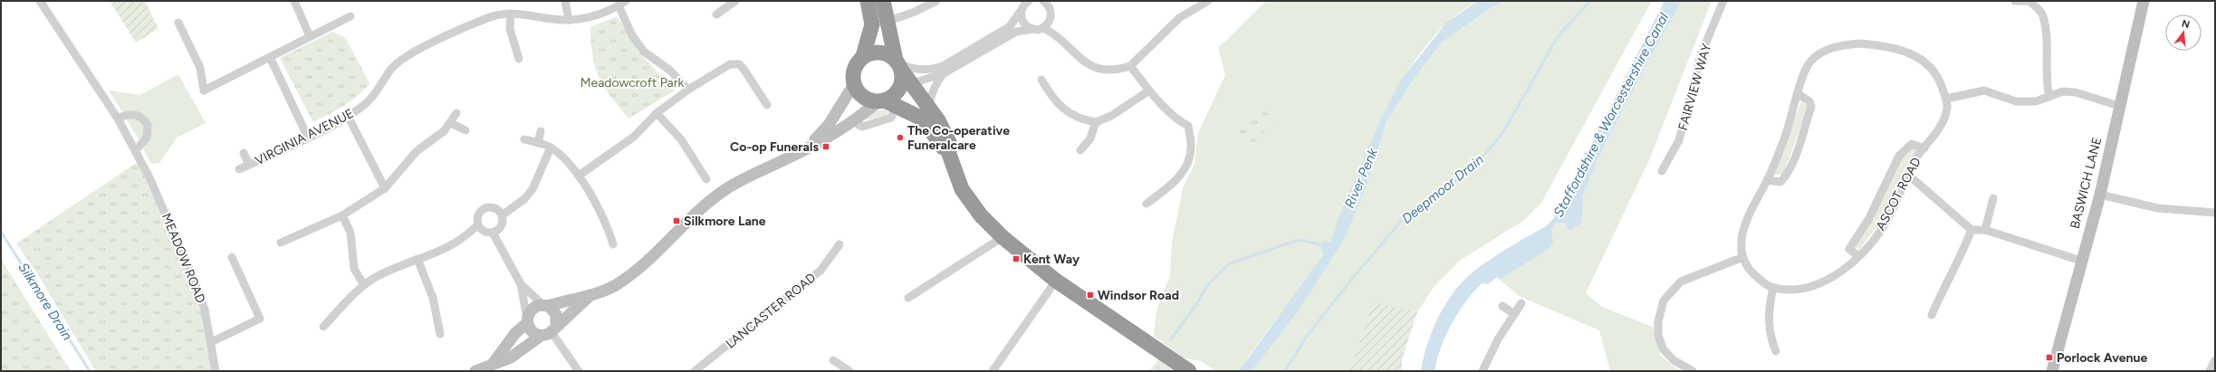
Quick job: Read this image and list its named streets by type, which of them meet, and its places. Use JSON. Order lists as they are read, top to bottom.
{
  "streets": {
    "street": [
      "FAIRVIEW WAY",
      "VIRGINIA AVENUE",
      "BASWICH LANE",
      "ASCOT ROAD",
      "MEADOW ROAD",
      "LANCASTER ROAD"
    ]
  },
  "water": [
    "Staffordshire & Worcestershire Canal",
    "River Penk",
    "Deepmoor Drain",
    "Silkmore Drain"
  ],
  "parks": ["Meadowcroft Park"],
  "places": {
    "other": ["The Co-operative Funeralcare"],
    "transit": [
      "Co-op Funerals",
      "Silkmore Lane",
      "Kent Way",
      "Windsor Road",
      "Porlock Avenue"
    ]
  },
  "north": "top"
}
